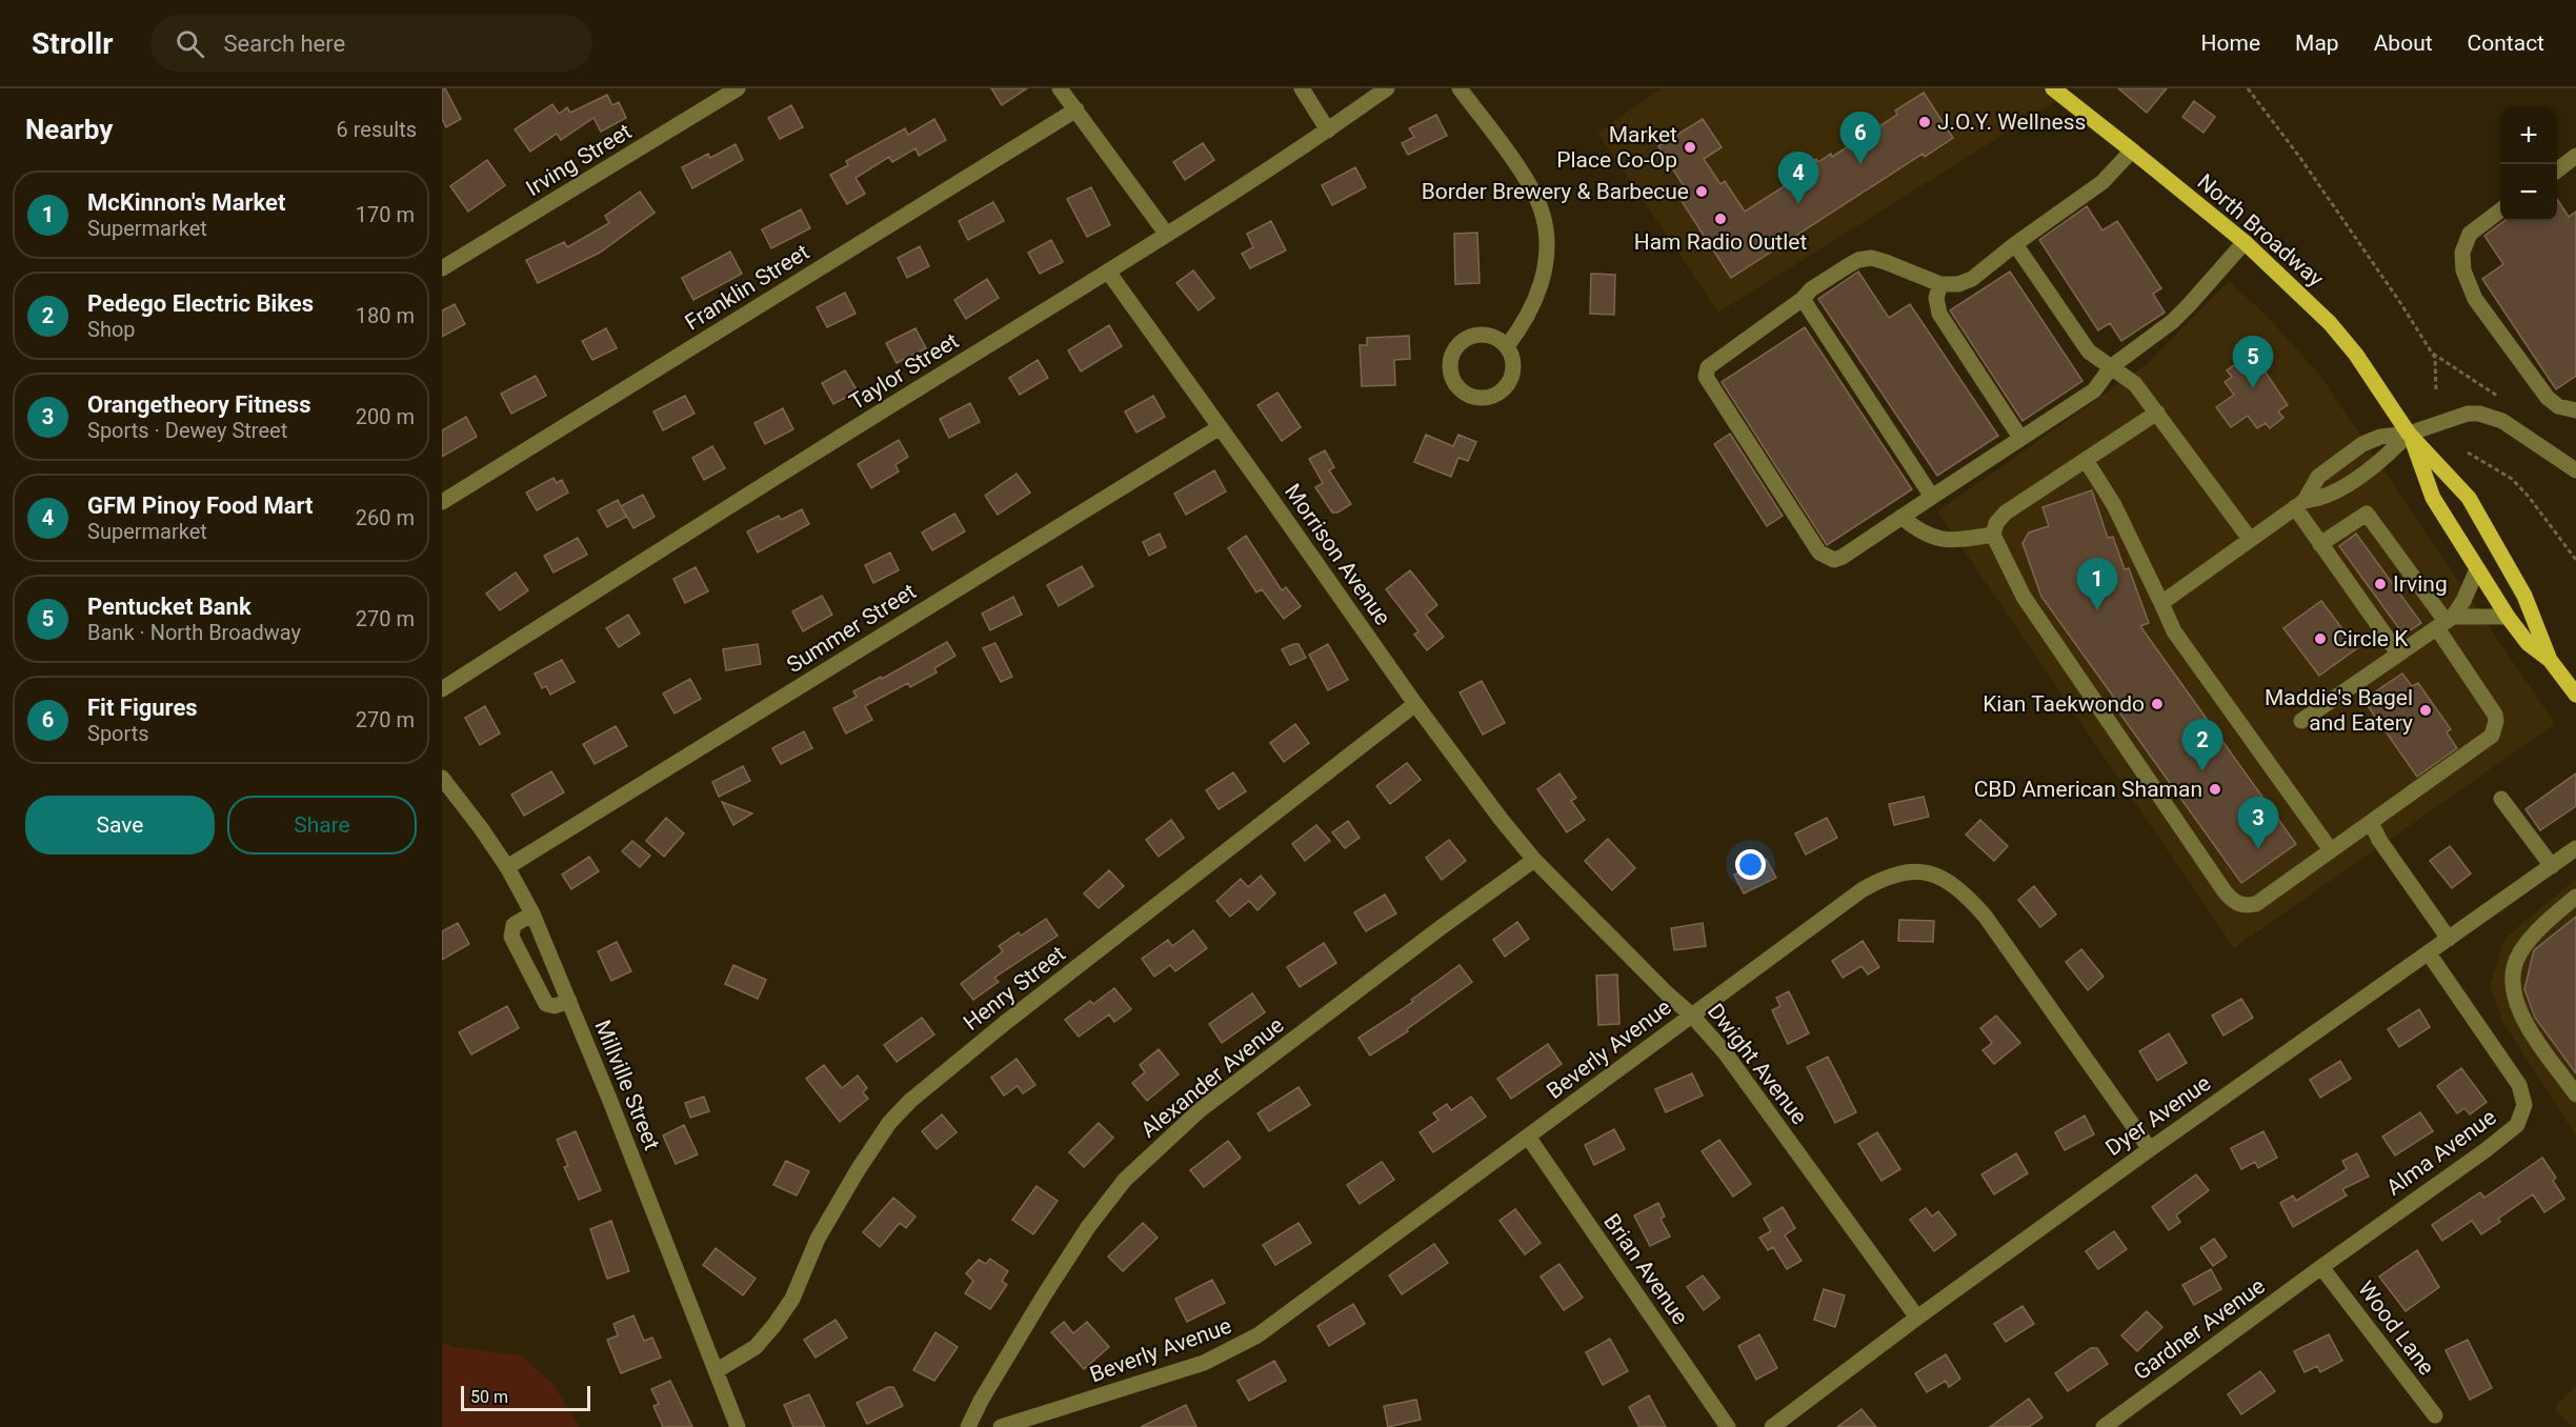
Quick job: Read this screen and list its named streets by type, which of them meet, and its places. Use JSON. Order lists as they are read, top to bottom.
{
  "streets": {
    "main road": ["North Broadway"],
    "street": [
      "Irving Street",
      "Franklin Street",
      "Taylor Street",
      "Morrison Avenue",
      "Summer Street",
      "Henry Street",
      "Beverly Avenue",
      "Dwight Avenue",
      "Alexander Avenue",
      "Millville Street",
      "Dyer Avenue",
      "Alma Avenue",
      "Brian Avenue",
      "Wood Lane",
      "Gardner Avenue"
    ]
  },
  "crossings": [
    ["Taylor Street", "Morrison Avenue"],
    ["Morrison Avenue", "Summer Street"],
    ["Morrison Avenue", "Henry Street"],
    ["Morrison Avenue", "Dwight Avenue"],
    ["Morrison Avenue", "Alexander Avenue"],
    ["Summer Street", "Millville Street"],
    ["Henry Street", "Millville Street"],
    ["Beverly Avenue", "Dwight Avenue"],
    ["Beverly Avenue", "Dyer Avenue"],
    ["Beverly Avenue", "Brian Avenue"],
    ["Dwight Avenue", "Alexander Avenue"],
    ["Dwight Avenue", "Dyer Avenue"],
    ["Dyer Avenue", "Alma Avenue"],
    ["Alma Avenue", "Wood Lane"],
    ["Alma Avenue", "Gardner Avenue"],
    ["Wood Lane", "Gardner Avenue"]
  ],
  "places": [
    "J.O.Y. Wellness",
    "Market Place Co-Op",
    "Border Brewery & Barbecue",
    "Ham Radio Outlet",
    "Irving",
    "Circle K",
    "Kian Taekwondo",
    "Maddie's Bagel and Eatery",
    "CBD American Shaman"
  ],
  "scale_bar": "50 m",
  "page": {
    "header": "Strollr",
    "search": "Search here",
    "nav": [
      "Home",
      "Map",
      "About",
      "Contact"
    ],
    "heading": ["Nearby", "6 results"],
    "map_buttons": ["+", "−"],
    "pins": [
      "6",
      "4",
      "5",
      "1",
      "2",
      "3"
    ],
    "list": [
      {
        "mark": "1",
        "name": "McKinnon's Market",
        "note": "Supermarket",
        "value": "170 m"
      },
      {
        "mark": "2",
        "name": "Pedego Electric Bikes",
        "note": "Shop",
        "value": "180 m"
      },
      {
        "mark": "3",
        "name": "Orangetheory Fitness",
        "note": "Sports · Dewey Street",
        "value": "200 m"
      },
      {
        "mark": "4",
        "name": "GFM Pinoy Food Mart",
        "note": "Supermarket",
        "value": "260 m"
      },
      {
        "mark": "5",
        "name": "Pentucket Bank",
        "note": "Bank · North Broadway",
        "value": "270 m"
      },
      {
        "mark": "6",
        "name": "Fit Figures",
        "note": "Sports",
        "value": "270 m"
      }
    ],
    "buttons": ["Save", "Share"],
    "scale": "50 m"
  }
}
